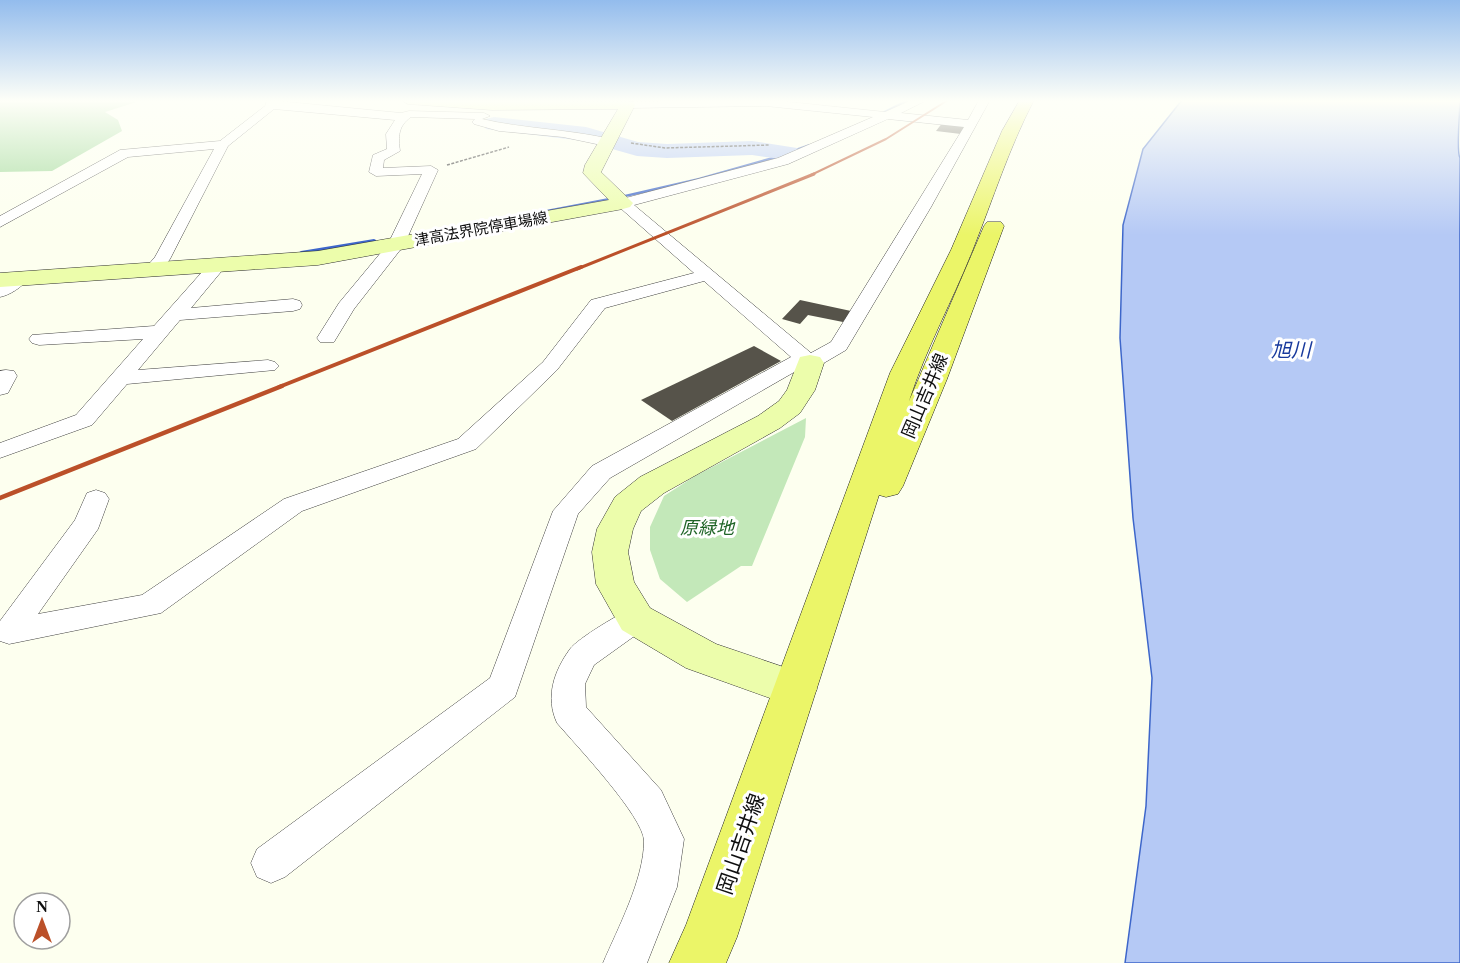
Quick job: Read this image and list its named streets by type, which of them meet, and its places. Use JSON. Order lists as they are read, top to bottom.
{
  "streets": {
    "main road": ["津高法界院停車場線", "岡山吉井線"]
  },
  "water": ["旭川"],
  "parks": ["原緑地"],
  "north": "top"
}
